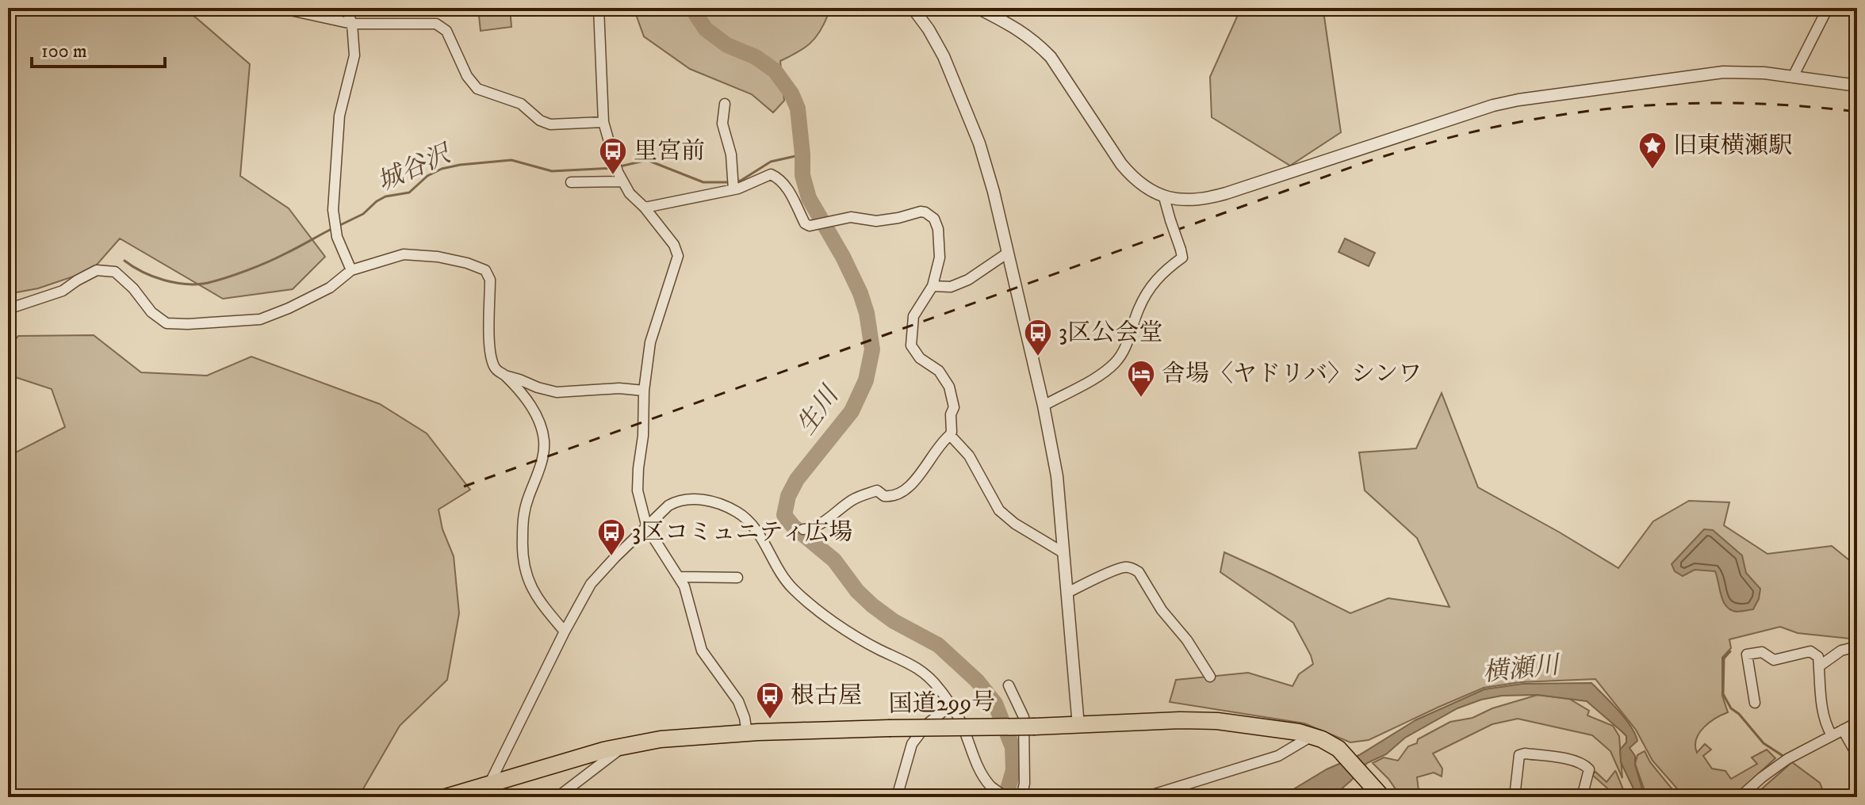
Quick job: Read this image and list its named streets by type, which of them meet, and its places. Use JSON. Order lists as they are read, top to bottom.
{
  "streets": {
    "highway": ["国道299号"]
  },
  "water": ["城谷沢", "生川", "横瀬川"],
  "places": {
    "place": ["旧東横瀬駅"],
    "bus stop": [
      "里宮前",
      "3区公会堂",
      "3区コミュニティ広場",
      "根古屋"
    ],
    "hotel": ["舎場〈ヤドリバ〉シンワ"]
  },
  "scale_bar": "100 m"
}
